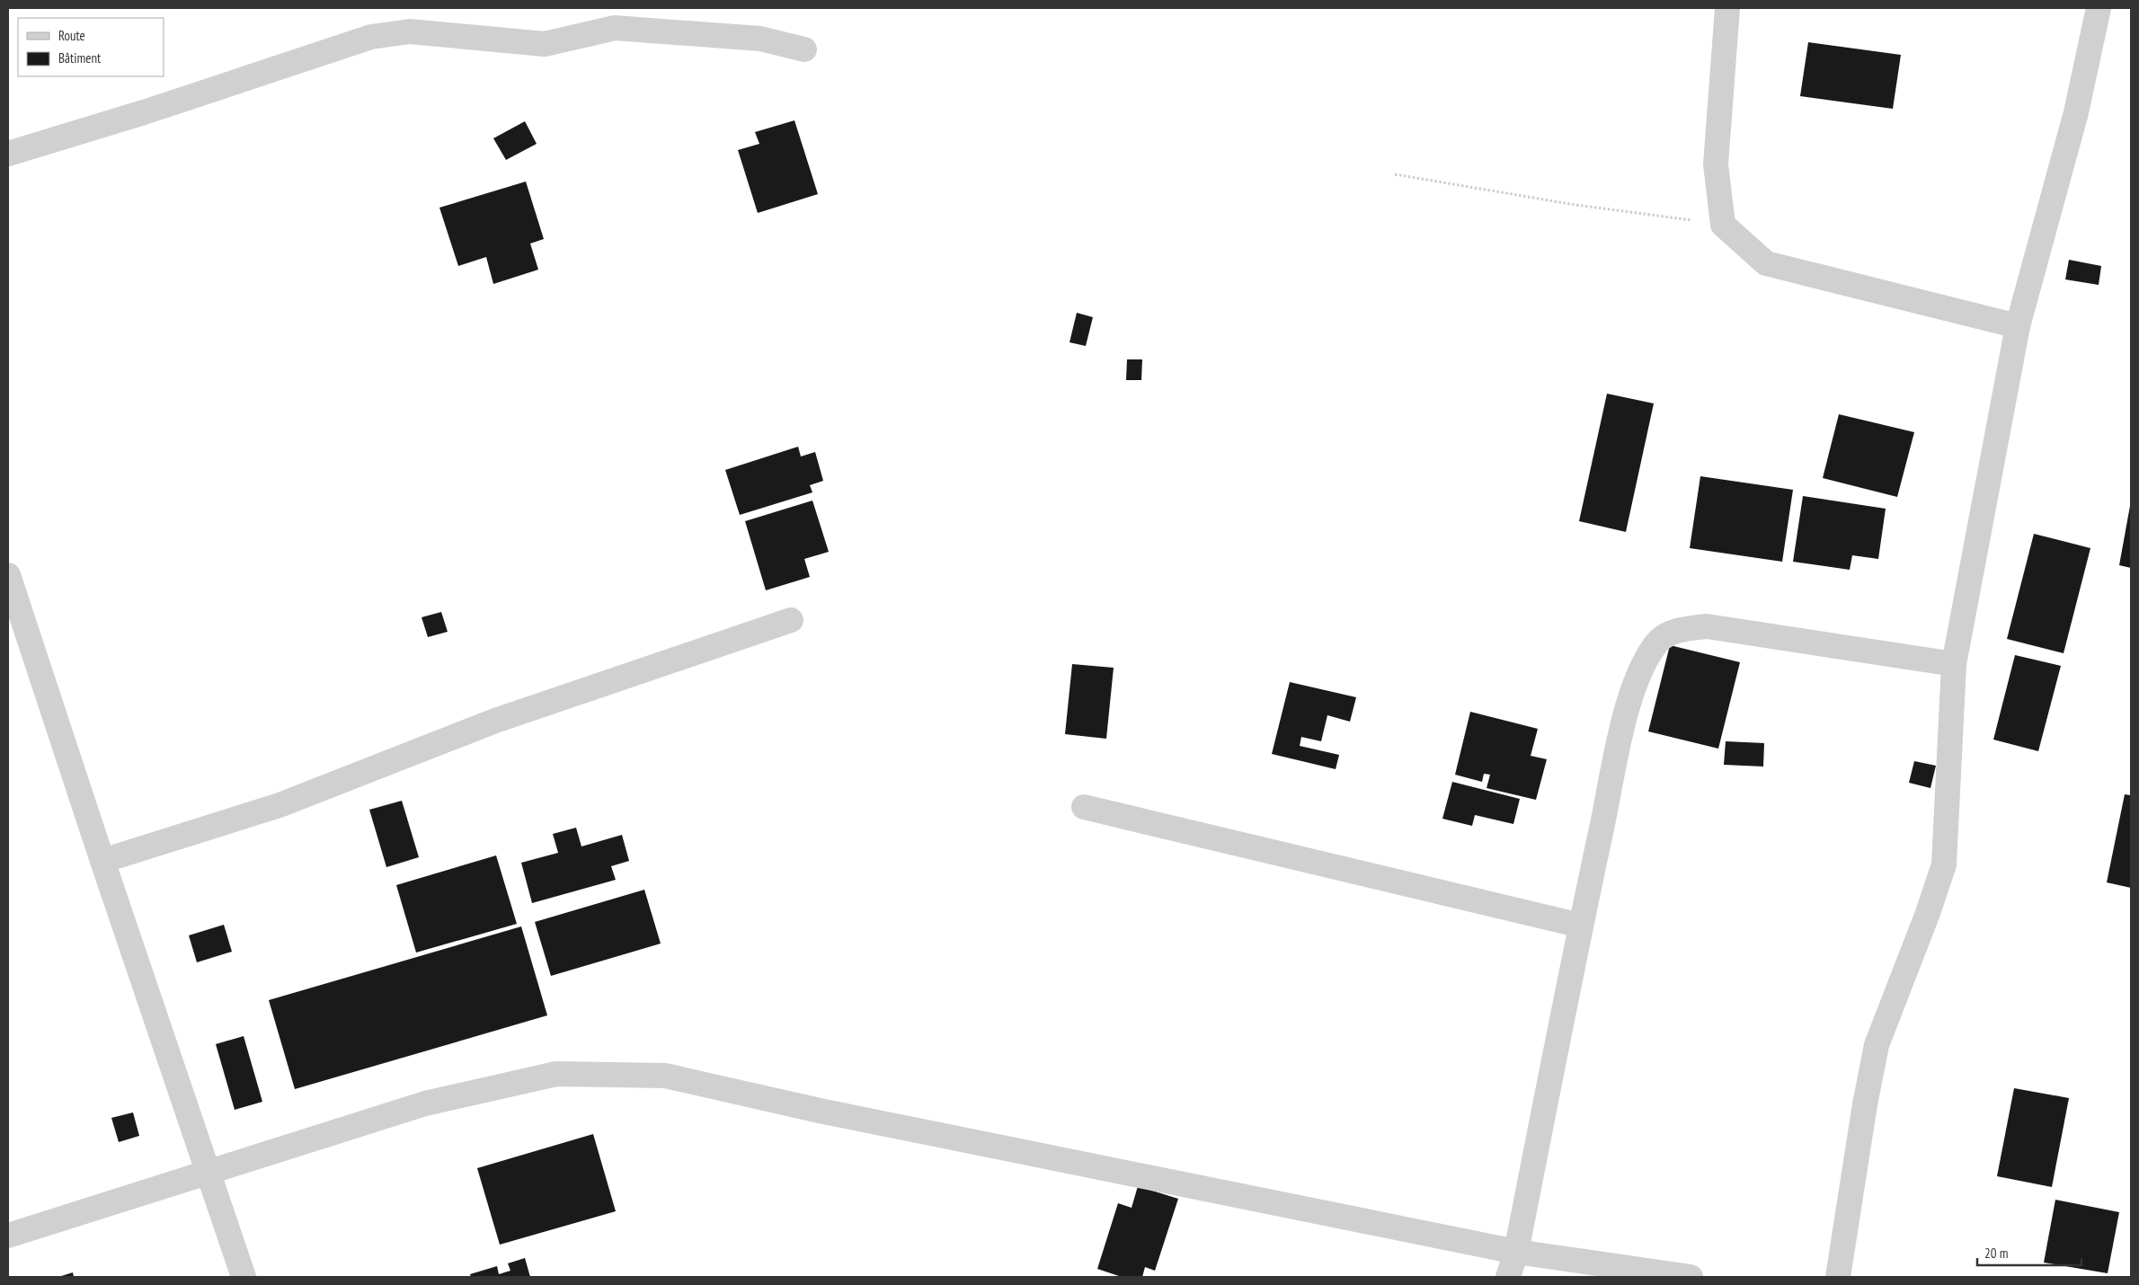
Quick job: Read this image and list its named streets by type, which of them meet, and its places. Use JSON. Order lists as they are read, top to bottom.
{
  "legend": ["Route", "Bâtiment"],
  "scale_bar": "20 m"
}
